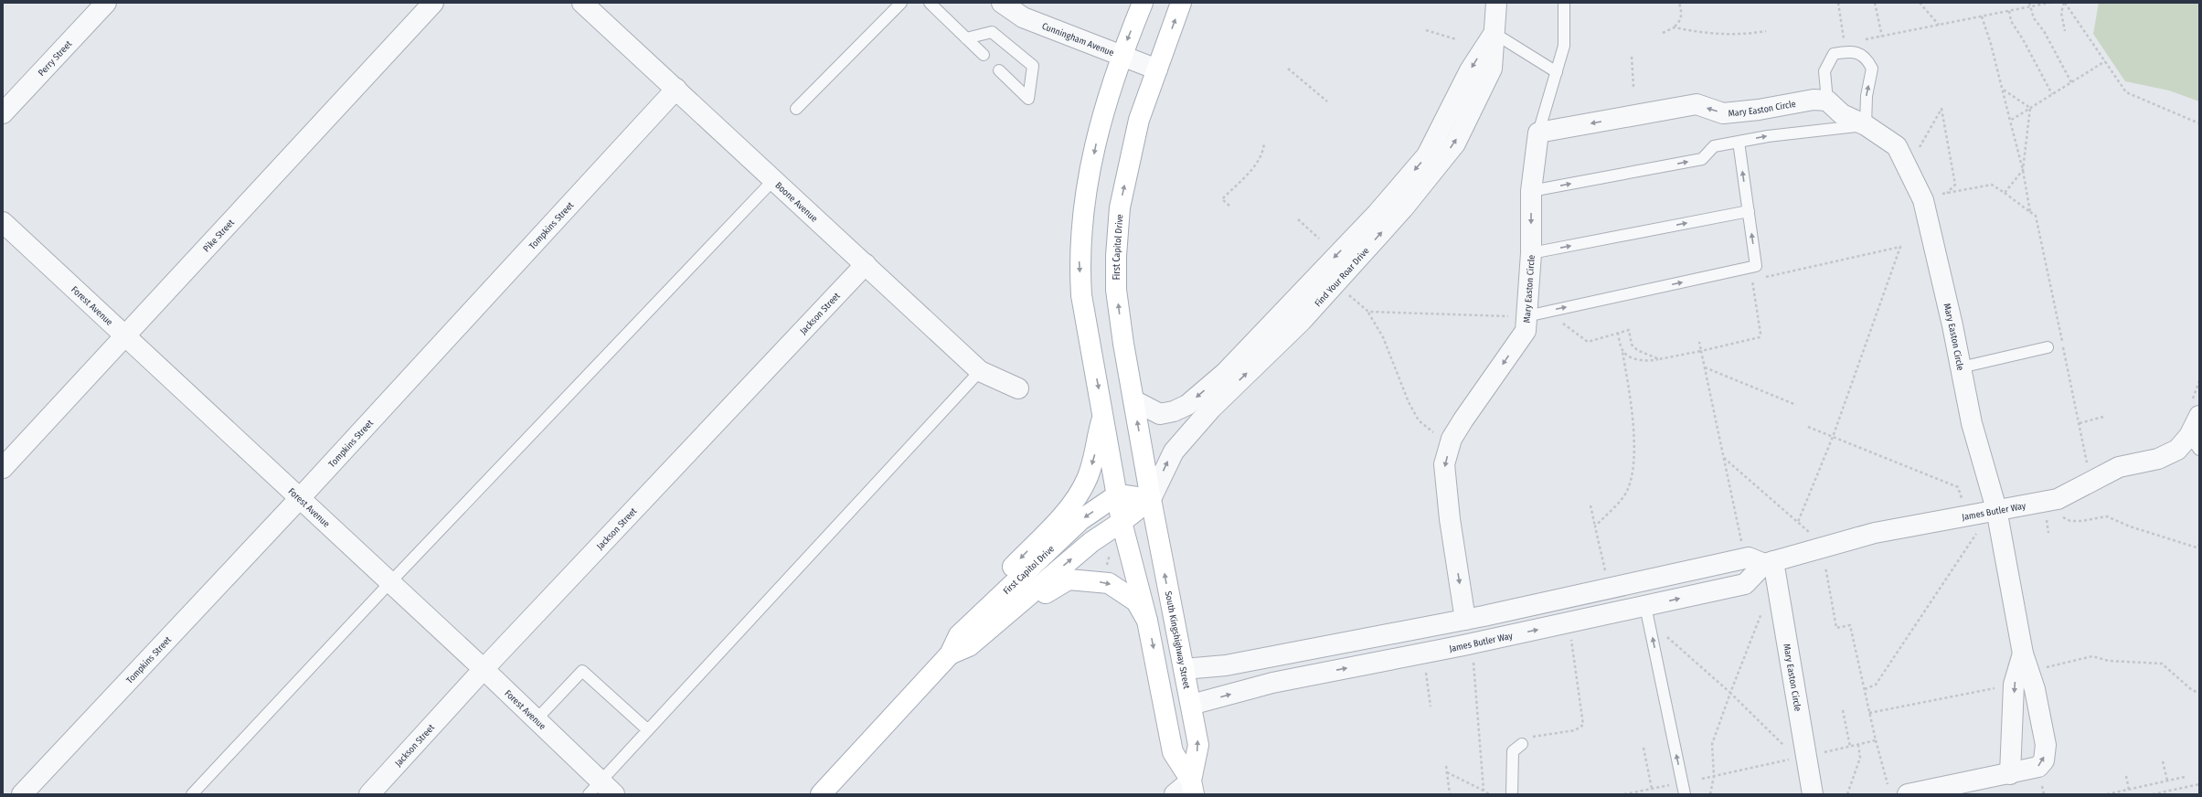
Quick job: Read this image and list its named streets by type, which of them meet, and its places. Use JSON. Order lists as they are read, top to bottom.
{
  "streets": {
    "main road": ["First Capitol Drive", "South Kingshighway Street"],
    "street": [
      "Cunningham Avenue",
      "Perry Street",
      "Mary Easton Circle",
      "Boone Avenue",
      "Tompkins Street",
      "Pike Street",
      "Find Your Roar Drive",
      "Forest Avenue",
      "Jackson Street",
      "James Butler Way"
    ]
  },
  "crossings": [
    ["Cunningham Avenue", "First Capitol Drive"],
    ["Mary Easton Circle", "James Butler Way"],
    ["Boone Avenue", "Tompkins Street"],
    ["Boone Avenue", "Jackson Street"],
    ["Tompkins Street", "Forest Avenue"],
    ["Pike Street", "Forest Avenue"],
    ["First Capitol Drive", "Find Your Roar Drive"],
    ["First Capitol Drive", "South Kingshighway Street"],
    ["Find Your Roar Drive", "South Kingshighway Street"],
    ["Forest Avenue", "Jackson Street"],
    ["James Butler Way", "South Kingshighway Street"]
  ]
}
